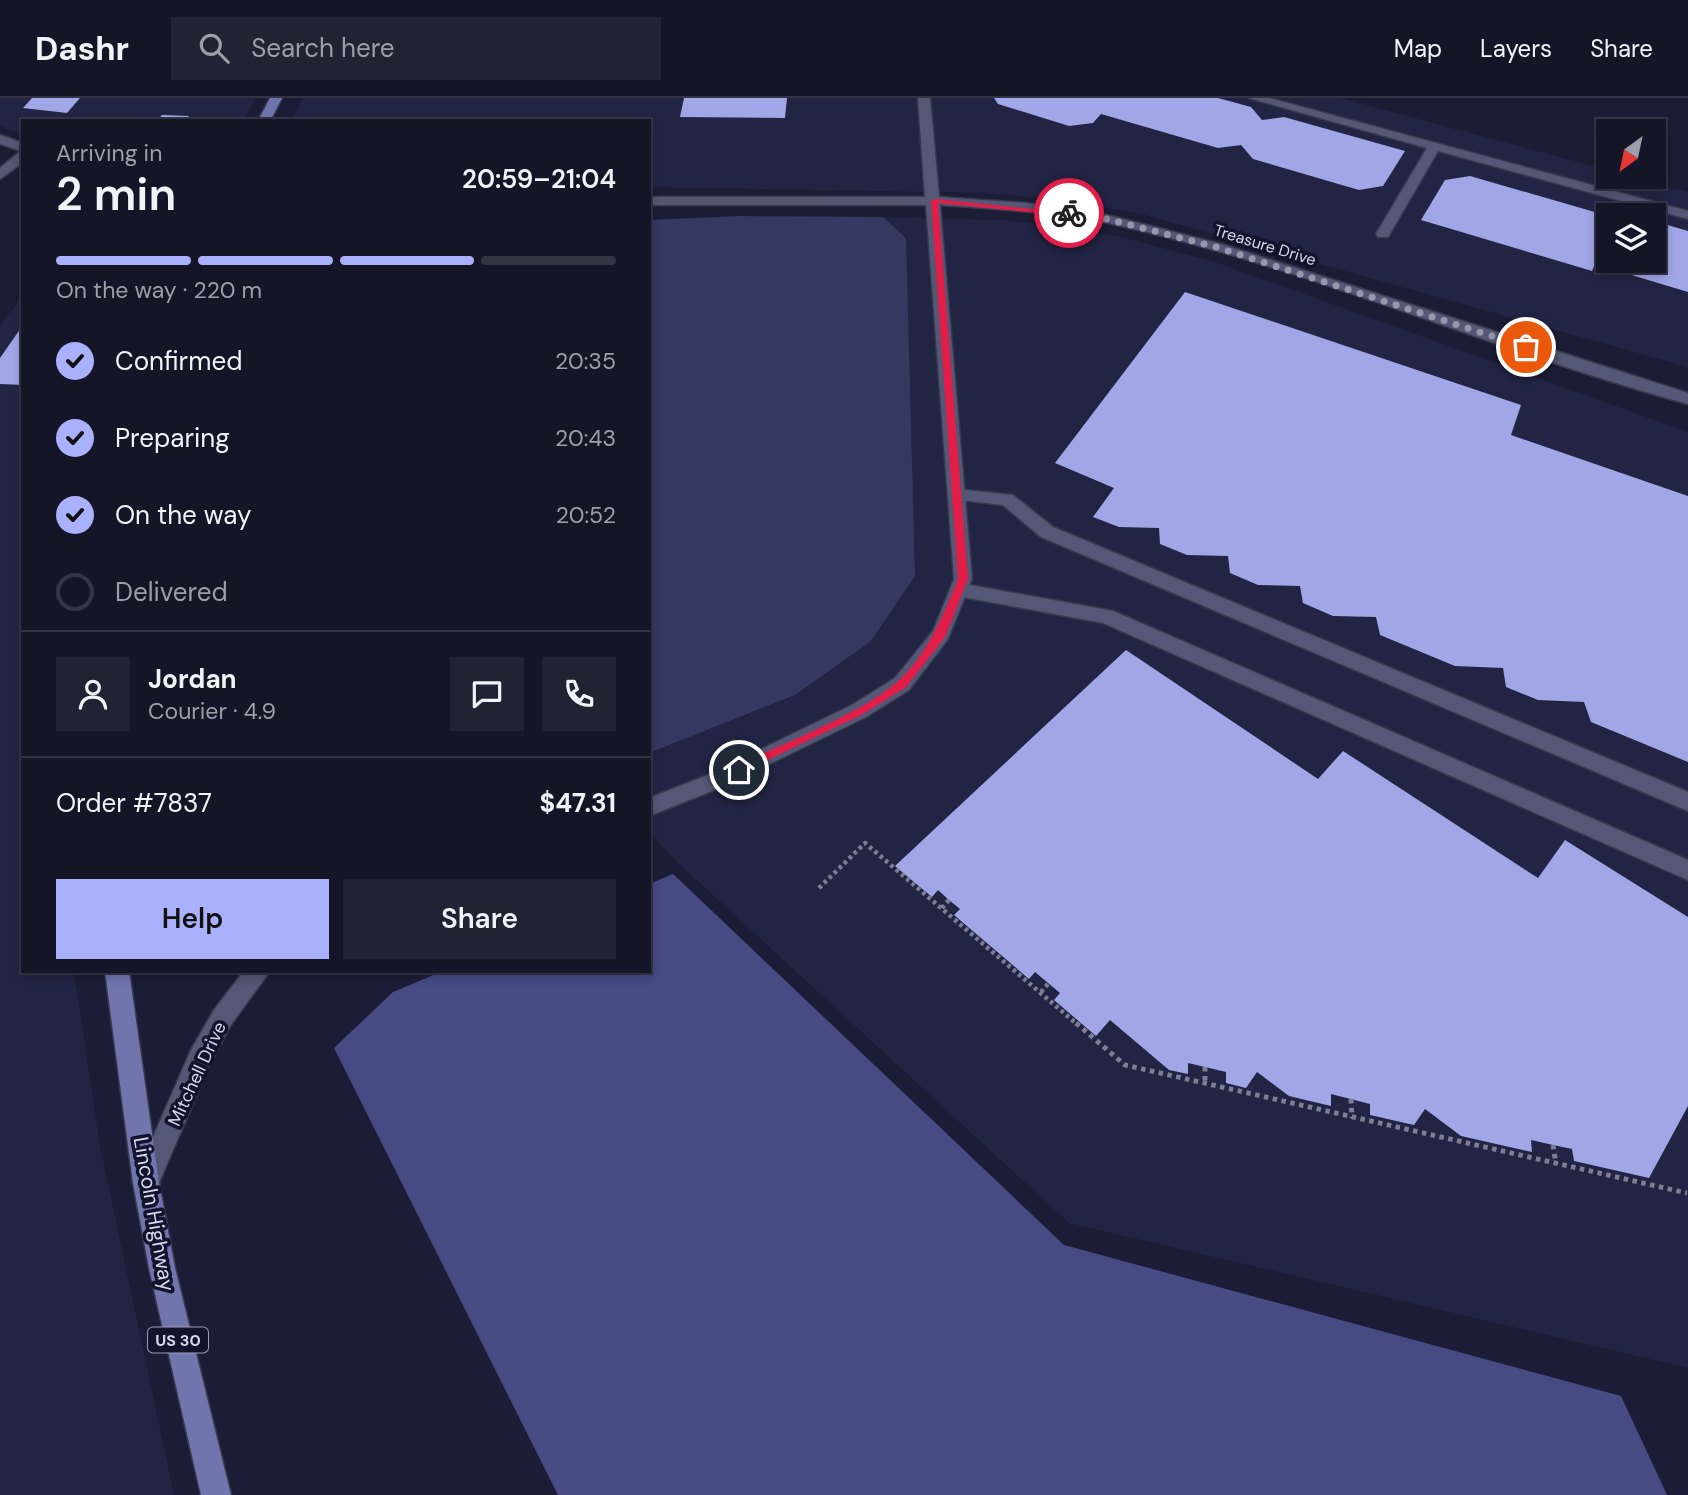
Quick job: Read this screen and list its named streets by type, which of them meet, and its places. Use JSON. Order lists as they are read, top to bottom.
{
  "streets": {
    "main road": ["Lincoln Highway", "US 30"],
    "street": ["Treasure Drive", "Mitchell Drive"]
  },
  "crossings": [
    ["Mitchell Drive", "Lincoln Highway"]
  ],
  "north": "bottom left",
  "page": {
    "header": "Dashr",
    "search": "Search here",
    "nav": ["Map", "Layers", "Share"],
    "heading": ["2 min", "Arriving in", "20:59–21:04"],
    "panel": [
      "Jordan",
      "Courier · 4.9",
      "Order #7837",
      "$47.31"
    ],
    "bar": "On the way · 220 m",
    "list": [
      ["Confirmed", "20:35"],
      ["Preparing", "20:43"],
      ["On the way", "20:52"],
      "Delivered"
    ],
    "buttons": ["Help", "Share"]
  }
}
